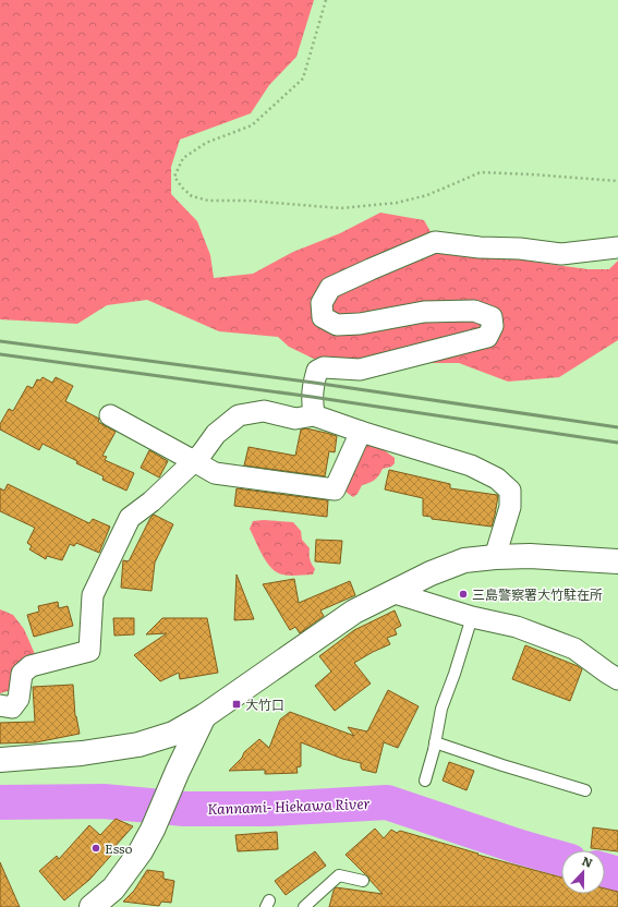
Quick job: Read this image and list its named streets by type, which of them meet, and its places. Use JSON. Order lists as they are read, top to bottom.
{
  "water": ["Kannami- Hiekawa River"],
  "places": {
    "other": ["三島警察署大竹駐在所", "Esso"],
    "transit": ["大竹口"]
  },
  "north": "top"
}
